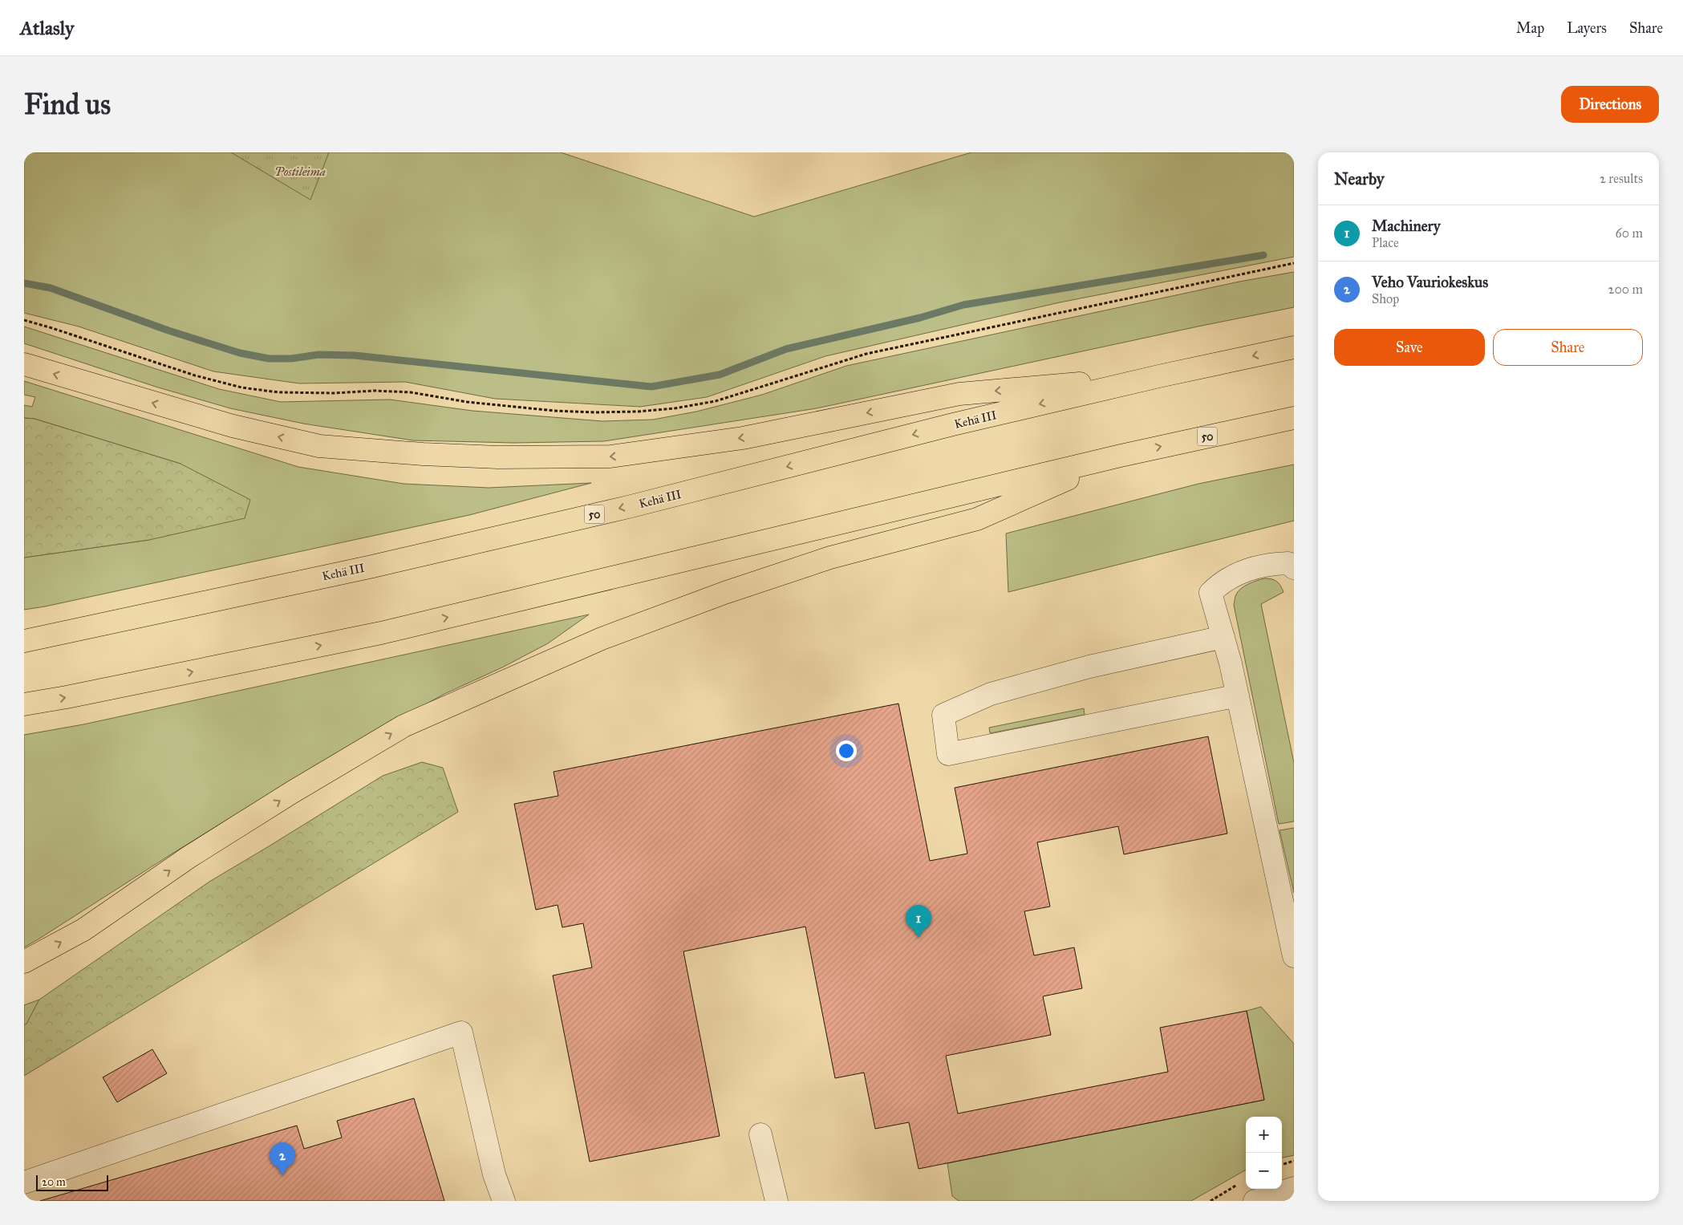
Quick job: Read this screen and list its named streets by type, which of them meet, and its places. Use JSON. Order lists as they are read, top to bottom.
{
  "streets": {
    "highway": ["Kehä III", "50"]
  },
  "parks": ["Postileima"],
  "scale_bar": "20 m",
  "page": {
    "header": "Atlasly",
    "nav": ["Map", "Layers", "Share"],
    "buttons": [
      "Directions",
      ["Save", "Share"]
    ],
    "title": "Find us",
    "heading": ["Nearby", "2 results"],
    "list": [
      {
        "mark": "1",
        "name": "Machinery",
        "note": "Place",
        "value": "60 m"
      },
      {
        "mark": "2",
        "name": "Veho Vauriokeskus",
        "note": "Shop",
        "value": "200 m"
      }
    ],
    "pins": ["1", "2"],
    "map_buttons": ["+", "−"],
    "scale": "20 m"
  }
}
